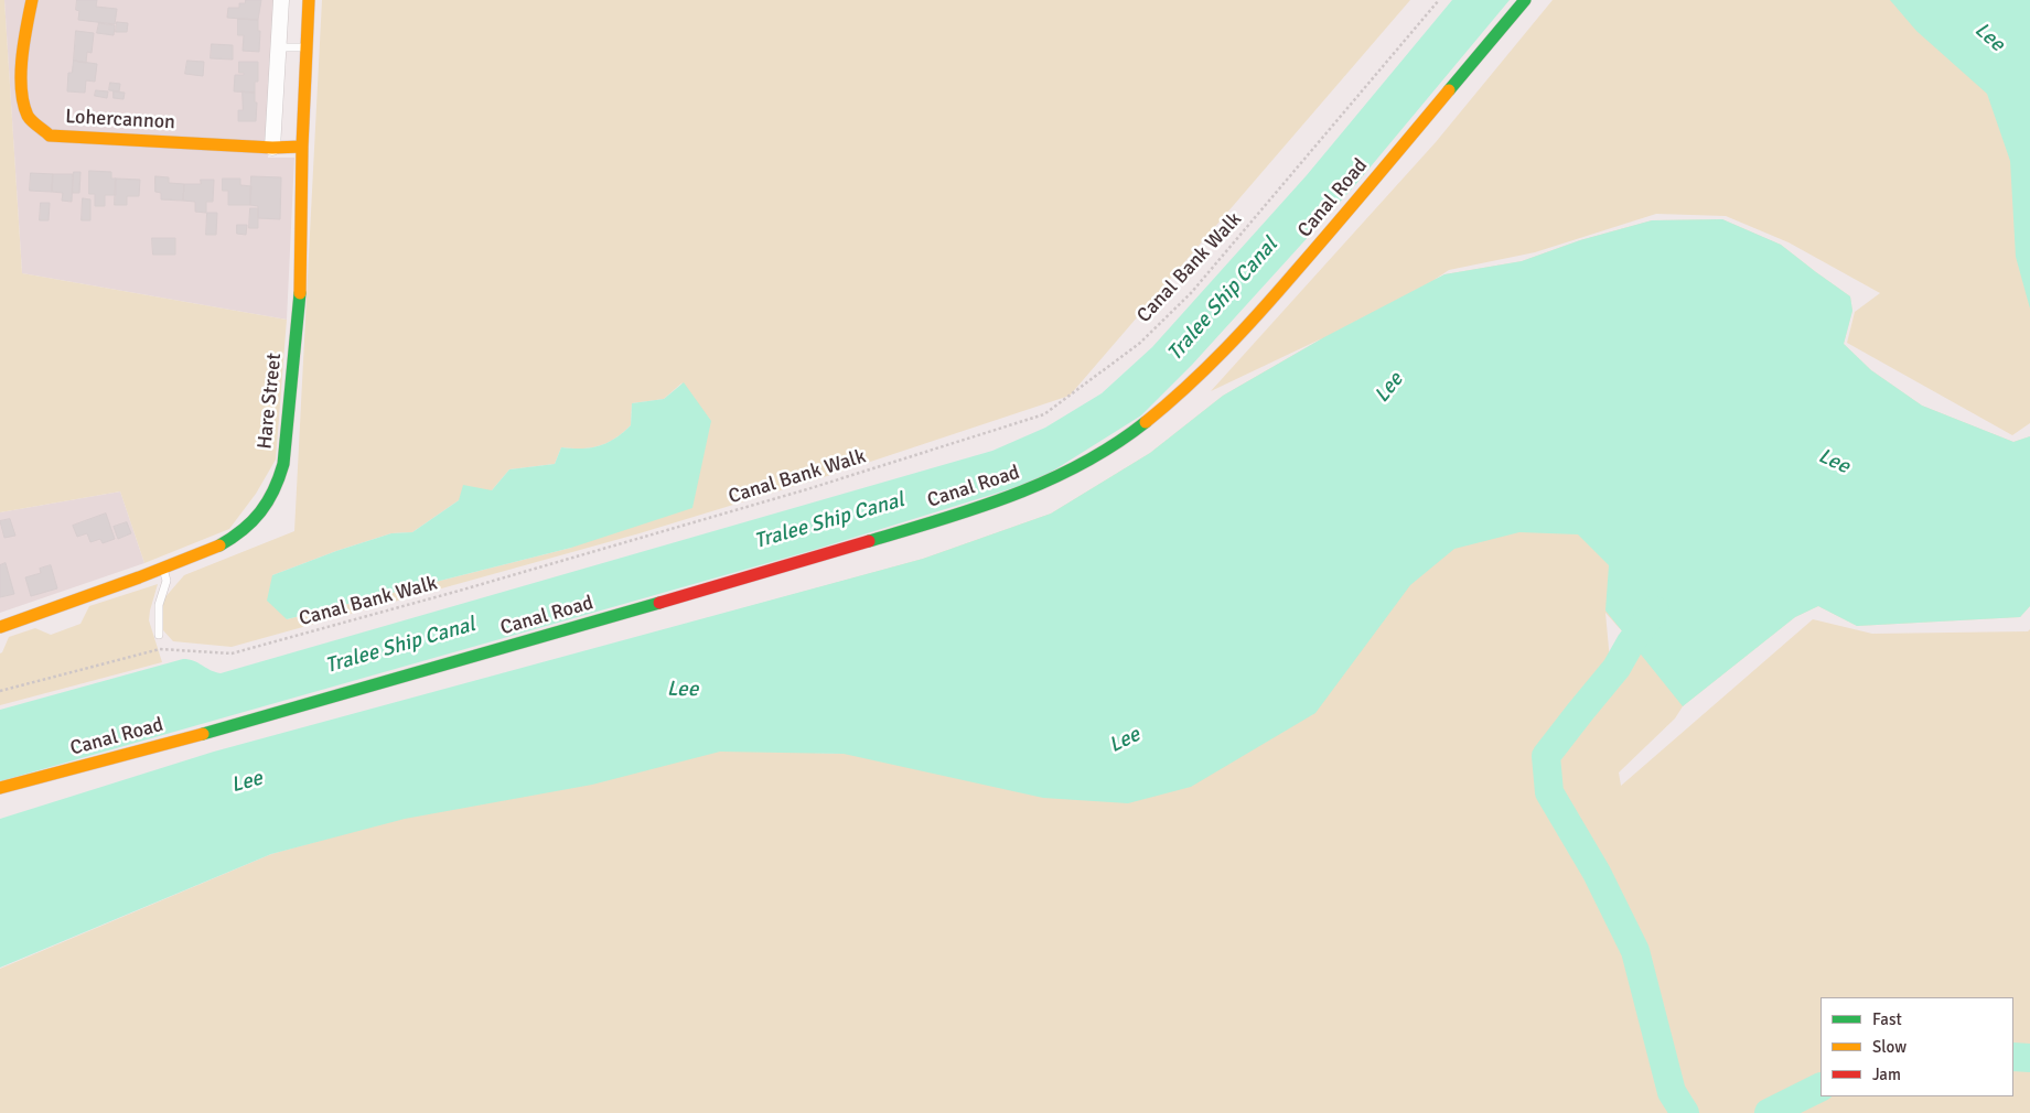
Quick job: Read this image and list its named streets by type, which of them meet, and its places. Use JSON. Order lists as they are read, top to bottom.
{
  "streets": {
    "main road": ["Lohercannon", "Canal Road", "Hare Street"],
    "path": ["Canal Bank Walk"]
  },
  "crossings": [
    ["Lohercannon", "Hare Street"]
  ],
  "water": ["Lee", "Tralee Ship Canal"],
  "legend": ["Fast", "Slow", "Jam"]
}
